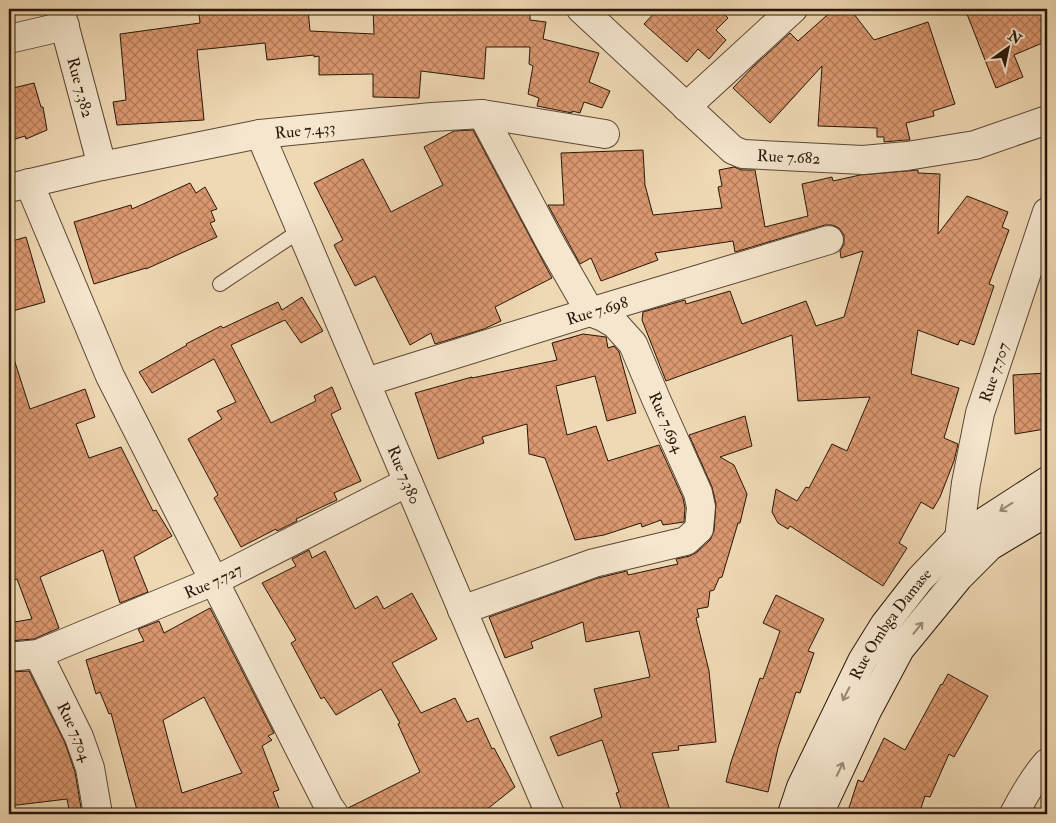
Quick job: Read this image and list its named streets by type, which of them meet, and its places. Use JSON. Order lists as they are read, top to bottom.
{
  "streets": {
    "street": [
      "Rue 7.382",
      "Rue 7.433",
      "Rue 7.682",
      "Rue 7.698",
      "Rue 7.707",
      "Rue 7.694",
      "Rue 7.380",
      "Rue 7.727",
      "Rue Ombga Damase",
      "Rue 7.704"
    ]
  },
  "crossings": [
    ["Rue 7.382", "Rue 7.433"],
    ["Rue 7.433", "Rue 7.380"],
    ["Rue 7.698", "Rue 7.694"],
    ["Rue 7.698", "Rue 7.380"],
    ["Rue 7.707", "Rue Ombga Damase"],
    ["Rue 7.694", "Rue 7.380"],
    ["Rue 7.380", "Rue 7.727"],
    ["Rue 7.727", "Rue 7.704"]
  ],
  "north": "top right"
}
